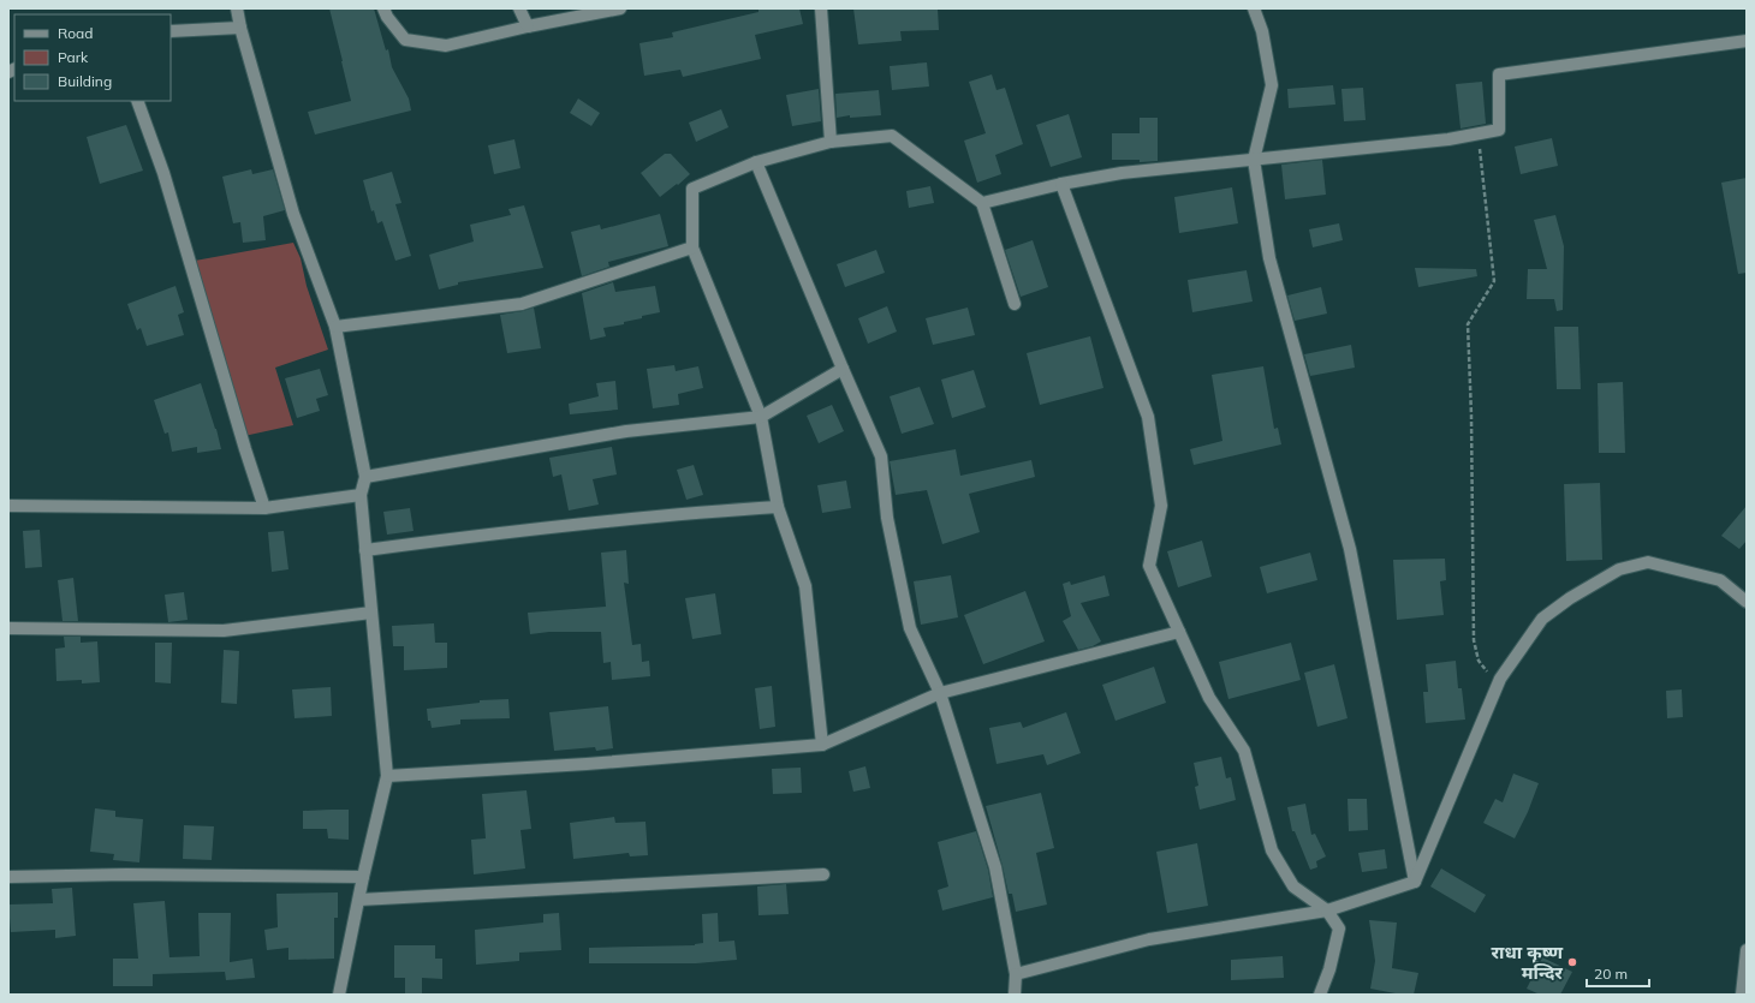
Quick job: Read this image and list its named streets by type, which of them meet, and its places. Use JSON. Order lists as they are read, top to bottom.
{
  "places": ["राधा कृष्ण मन्दिर"],
  "legend": ["Road", "Park", "Building"],
  "scale_bar": "20 m"
}
